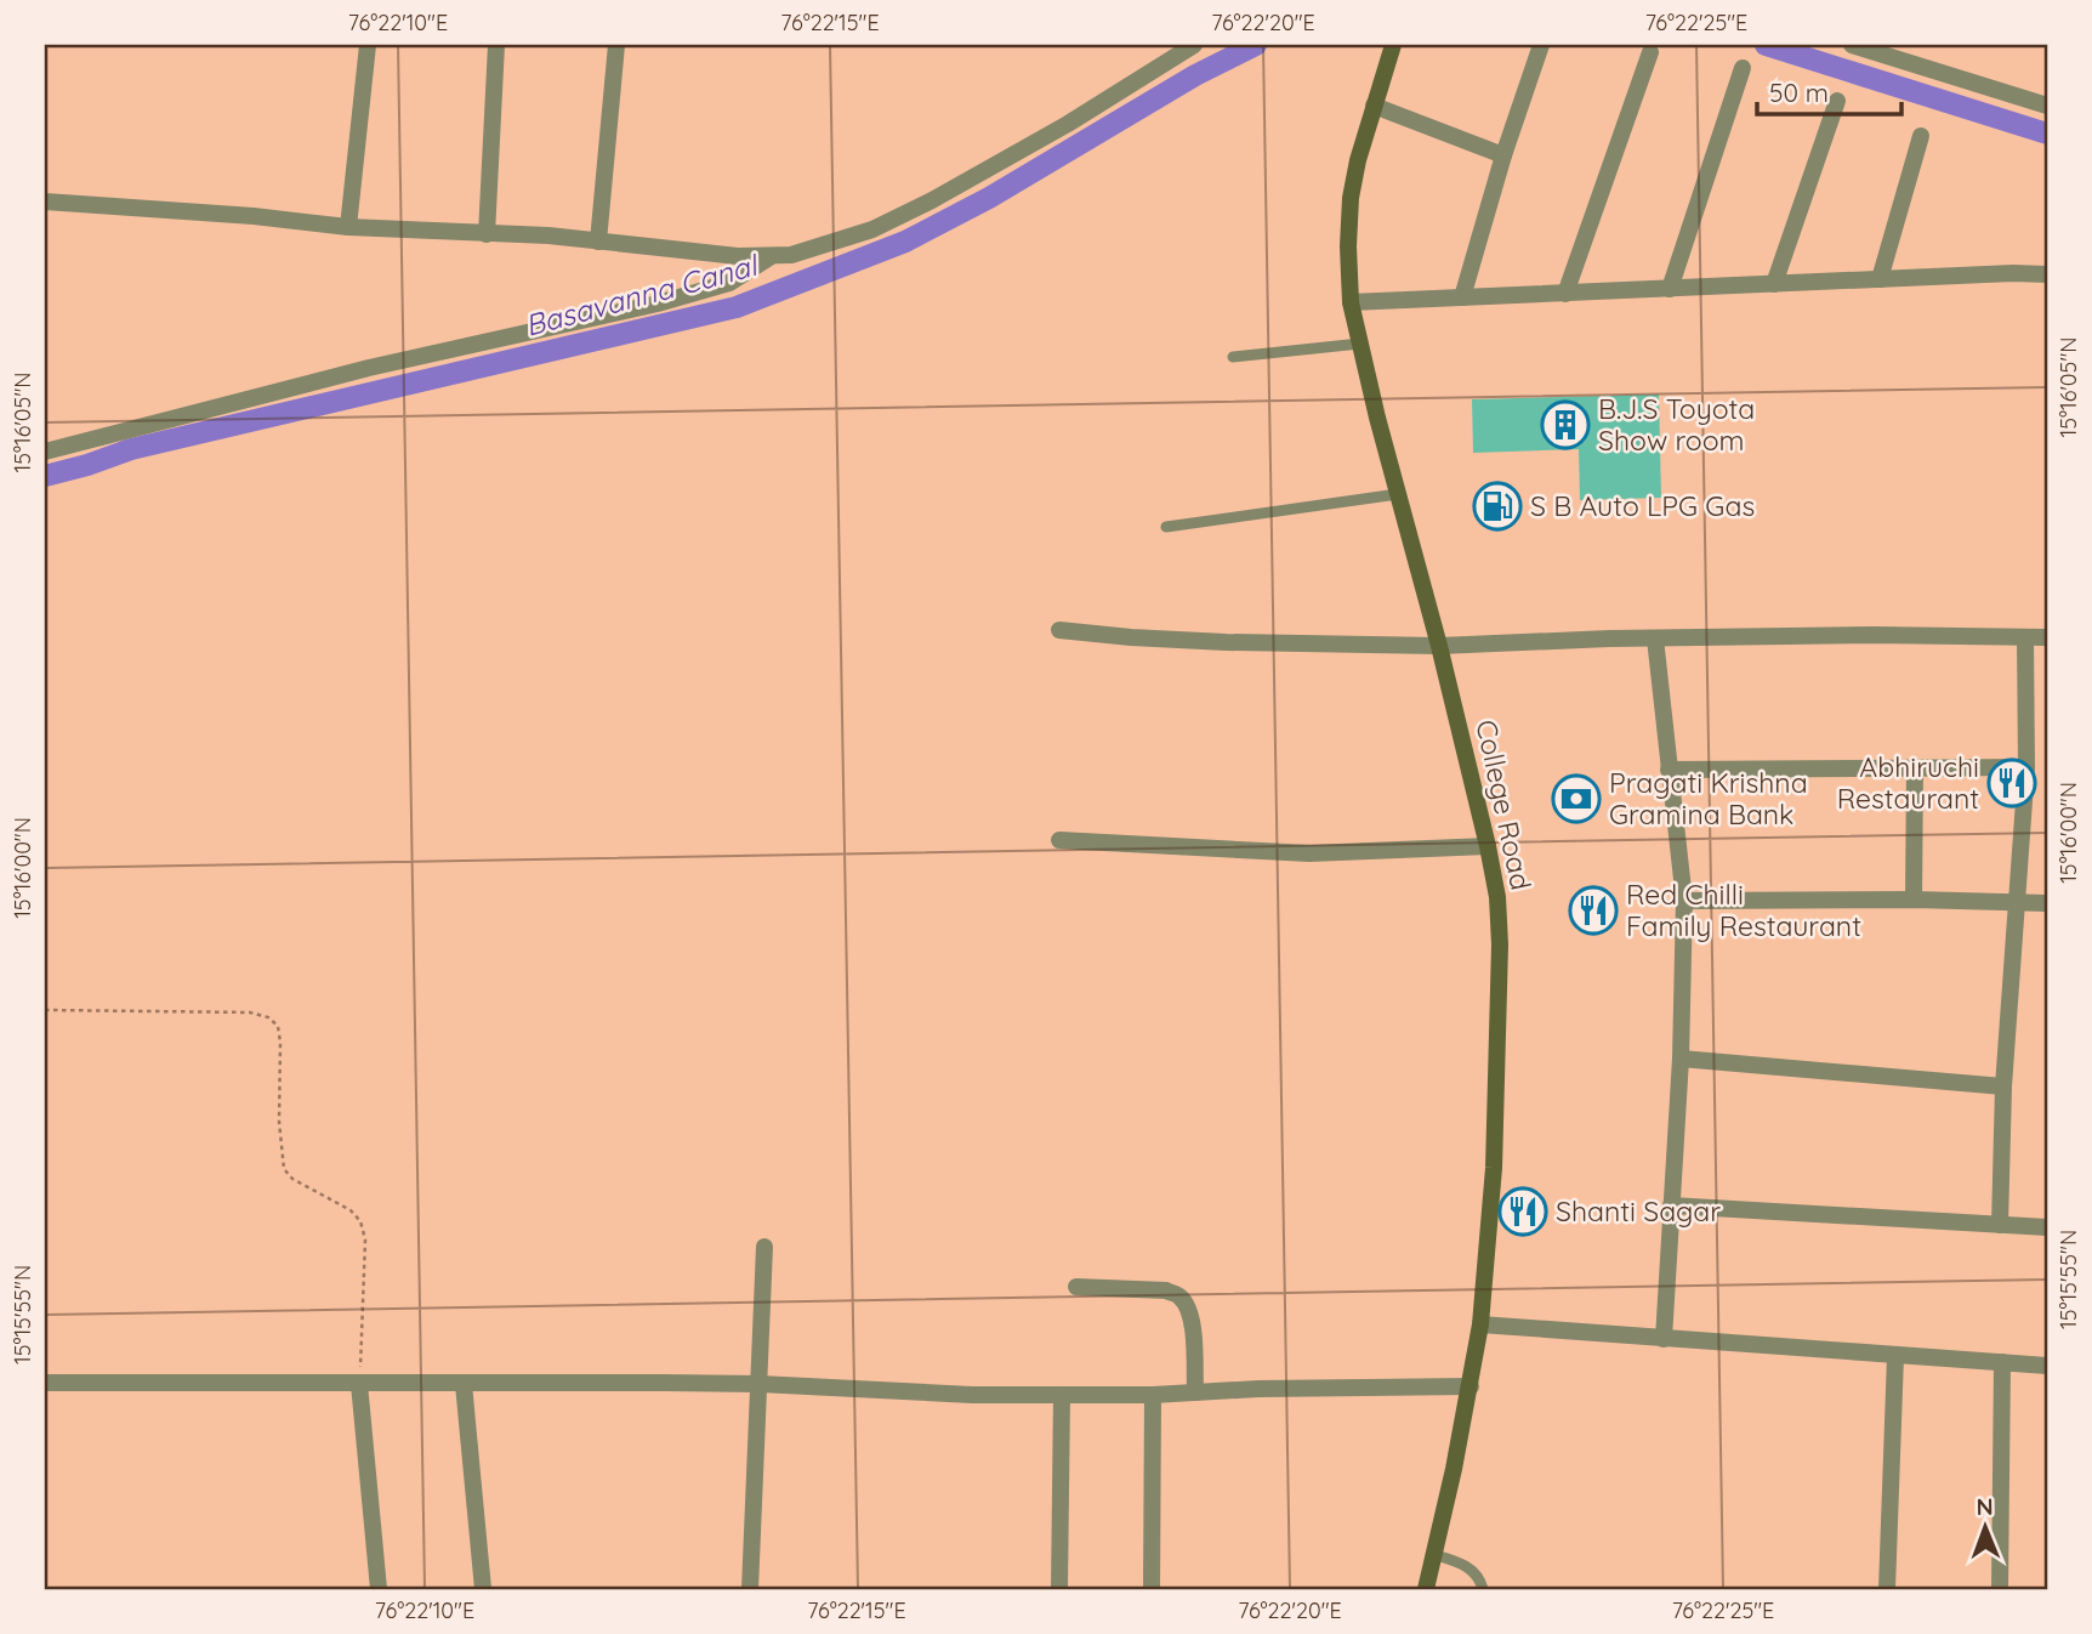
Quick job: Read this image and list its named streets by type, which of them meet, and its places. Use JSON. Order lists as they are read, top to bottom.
{
  "streets": {
    "main road": ["College Road"]
  },
  "water": ["Basavanna Canal"],
  "places": {
    "building": ["B.J.S Toyota Show room"],
    "fuel station": ["S B Auto LPG Gas"],
    "restaurant": ["Abhiruchi Restaurant", "Red Chilli Family Restaurant", "Shanti Sagar"],
    "bank": ["Pragati Krishna Gramina Bank"]
  },
  "scale_bar": "50 m",
  "north": "top",
  "coordinates": [
    "76°22'10\"E",
    "76°22'15\"E",
    "76°22'20\"E",
    "76°22'25\"E",
    "15°16'05\"N",
    "15°16'00\"N",
    "15°15'55\"N"
  ]
}
